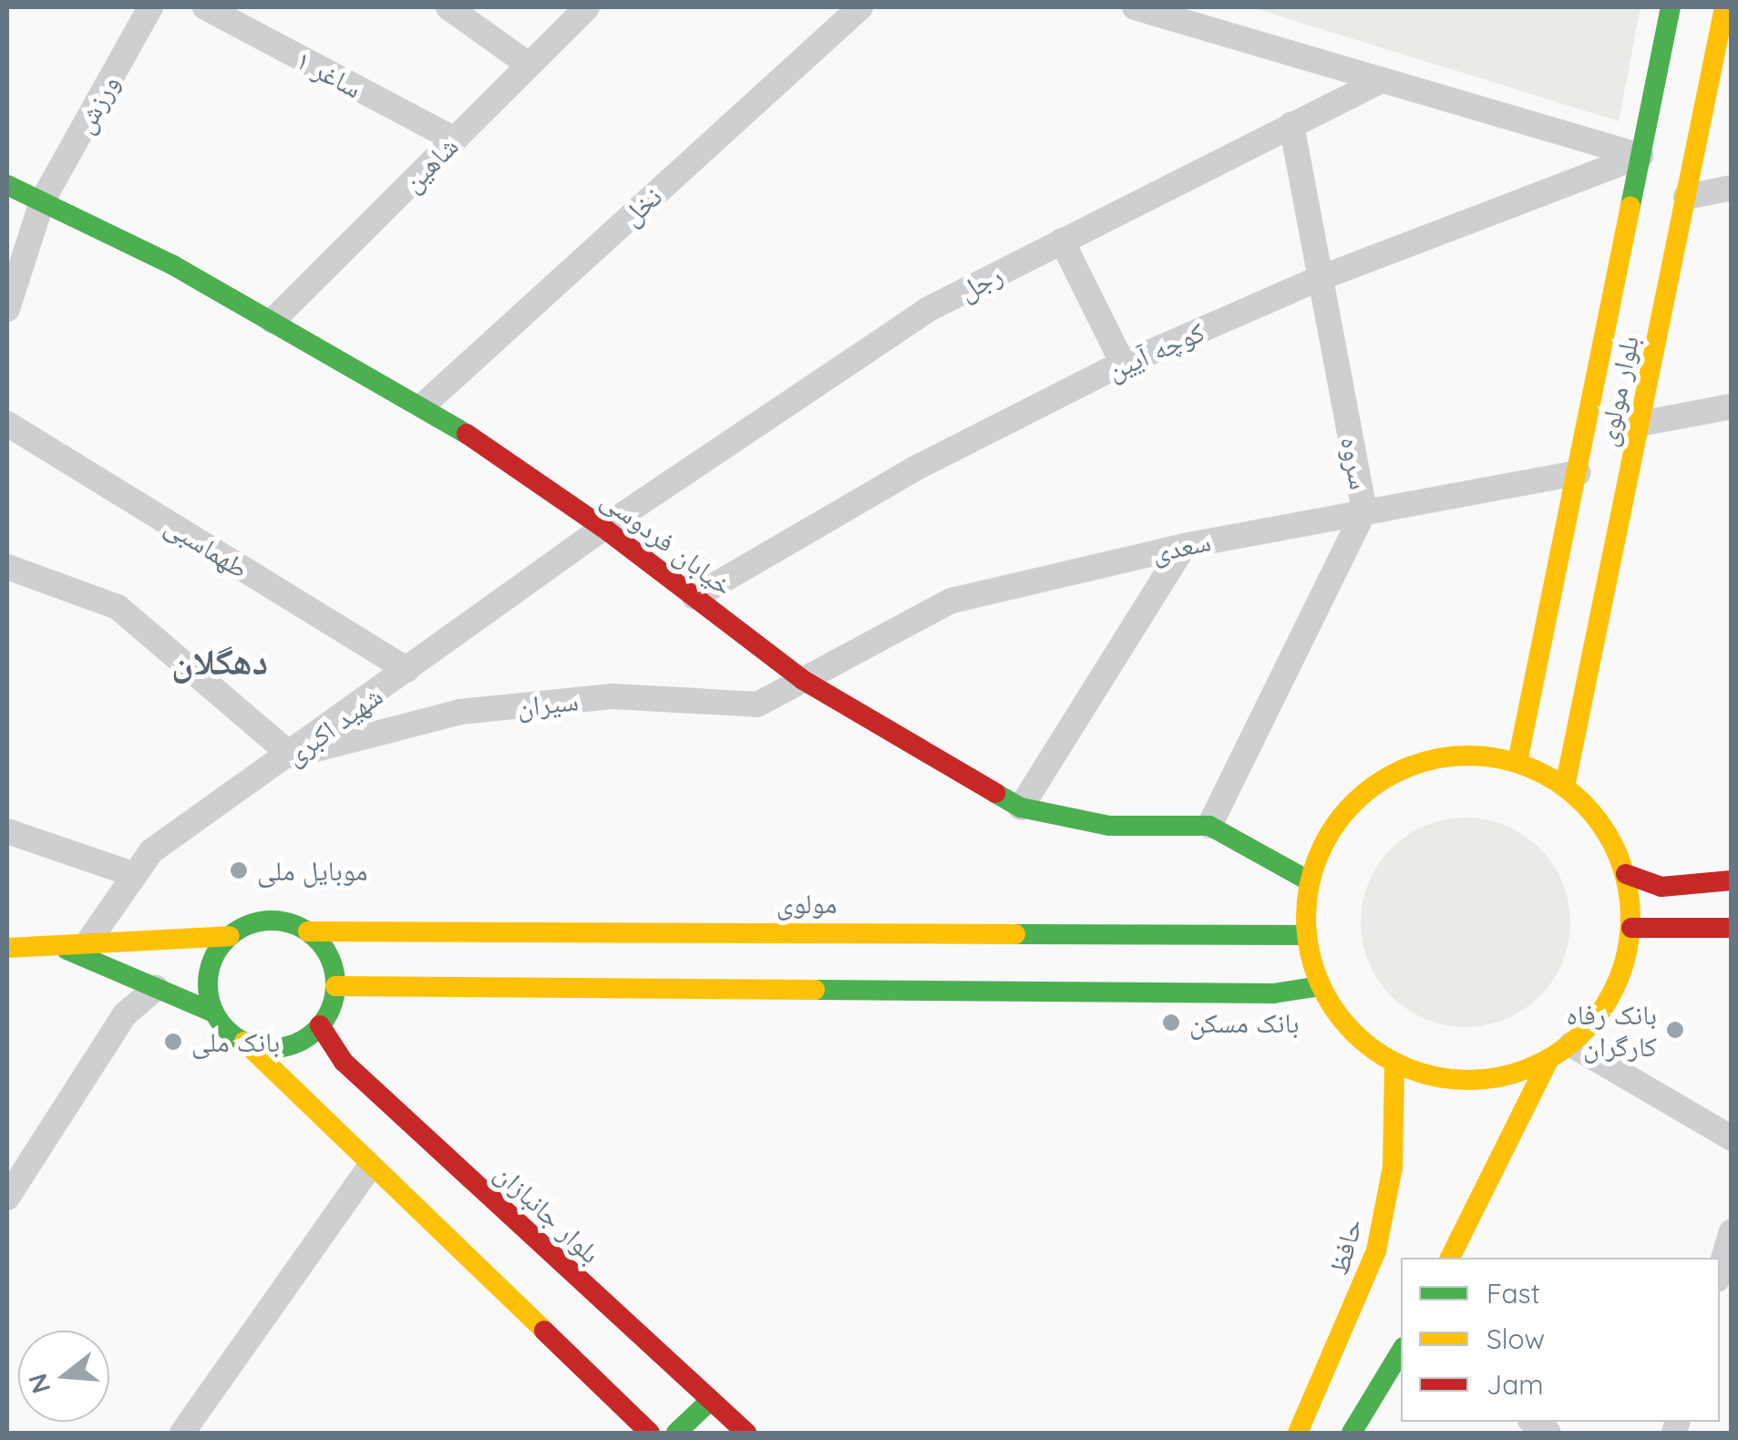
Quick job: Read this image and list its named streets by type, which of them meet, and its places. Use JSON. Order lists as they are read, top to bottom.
{
  "streets": {
    "street": [
      "ساغر ۱",
      "ورزش",
      "شاهین",
      "نخل",
      "رجل",
      "کوچه آیین",
      "بلوار مولوی",
      "سروه",
      "خیابان فردوسی",
      "طهماسبی",
      "سعدی",
      "سیران",
      "شهید اکبری",
      "مولوی",
      "بلوار جانبازان",
      "حافظ"
    ]
  },
  "crossings": [
    ["ساغر ۱", "شاهین"],
    ["ورزش", "خیابان فردوسی"],
    ["شاهین", "خیابان فردوسی"],
    ["نخل", "خیابان فردوسی"],
    ["رجل", "سروه"],
    ["رجل", "خیابان فردوسی"],
    ["رجل", "شهید اکبری"],
    ["کوچه آیین", "بلوار مولوی"],
    ["کوچه آیین", "سروه"],
    ["کوچه آیین", "خیابان فردوسی"],
    ["بلوار مولوی", "خیابان فردوسی"],
    ["بلوار مولوی", "سعدی"],
    ["بلوار مولوی", "مولوی"],
    ["بلوار مولوی", "حافظ"],
    ["سروه", "خیابان فردوسی"],
    ["سروه", "سعدی"],
    ["خیابان فردوسی", "سعدی"],
    ["خیابان فردوسی", "سیران"],
    ["خیابان فردوسی", "شهید اکبری"],
    ["خیابان فردوسی", "مولوی"],
    ["خیابان فردوسی", "حافظ"],
    ["طهماسبی", "شهید اکبری"],
    ["سعدی", "سیران"],
    ["سیران", "شهید اکبری"],
    ["مولوی", "بلوار جانبازان"],
    ["مولوی", "حافظ"]
  ],
  "districts": ["دهگلان"],
  "places": [
    "موبایل ملی",
    "بانک مسکن",
    "بانک رفاه کارگران",
    "بانک ملی"
  ],
  "legend": ["Fast", "Slow", "Jam"],
  "north": "left"
}
